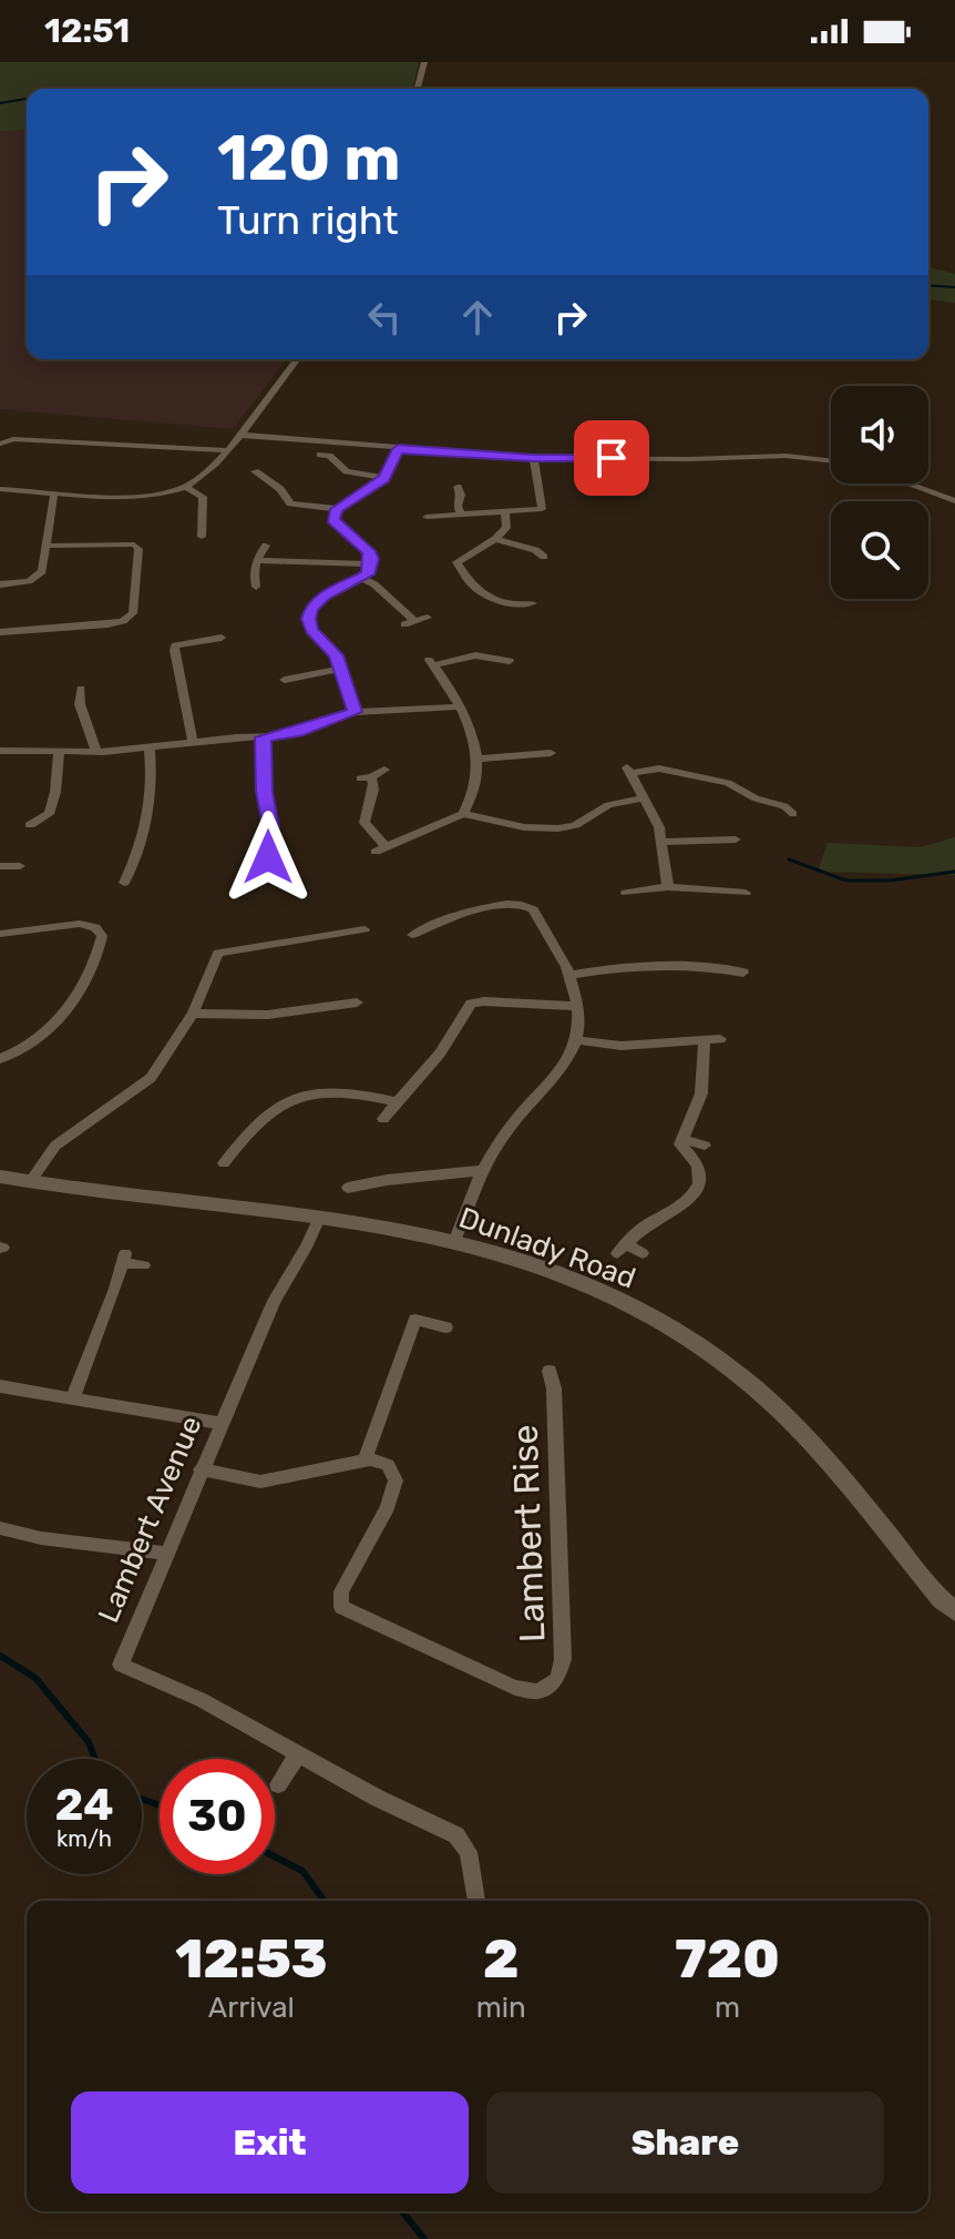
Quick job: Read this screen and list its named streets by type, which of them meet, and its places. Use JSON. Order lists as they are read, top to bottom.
{
  "streets": {
    "street": ["Dunlady Road", "Lambert Avenue", "Lambert Rise"]
  },
  "crossings": [
    ["Dunlady Road", "Lambert Avenue"]
  ],
  "page": {
    "status": "12:51",
    "turn": ["120 m", "Turn right"],
    "speed": "24 km/h",
    "limit": "30",
    "eta": [
      "12:53",
      "Arrival",
      "2",
      "min",
      "720",
      "m"
    ],
    "buttons": ["Exit", "Share"]
  }
}
